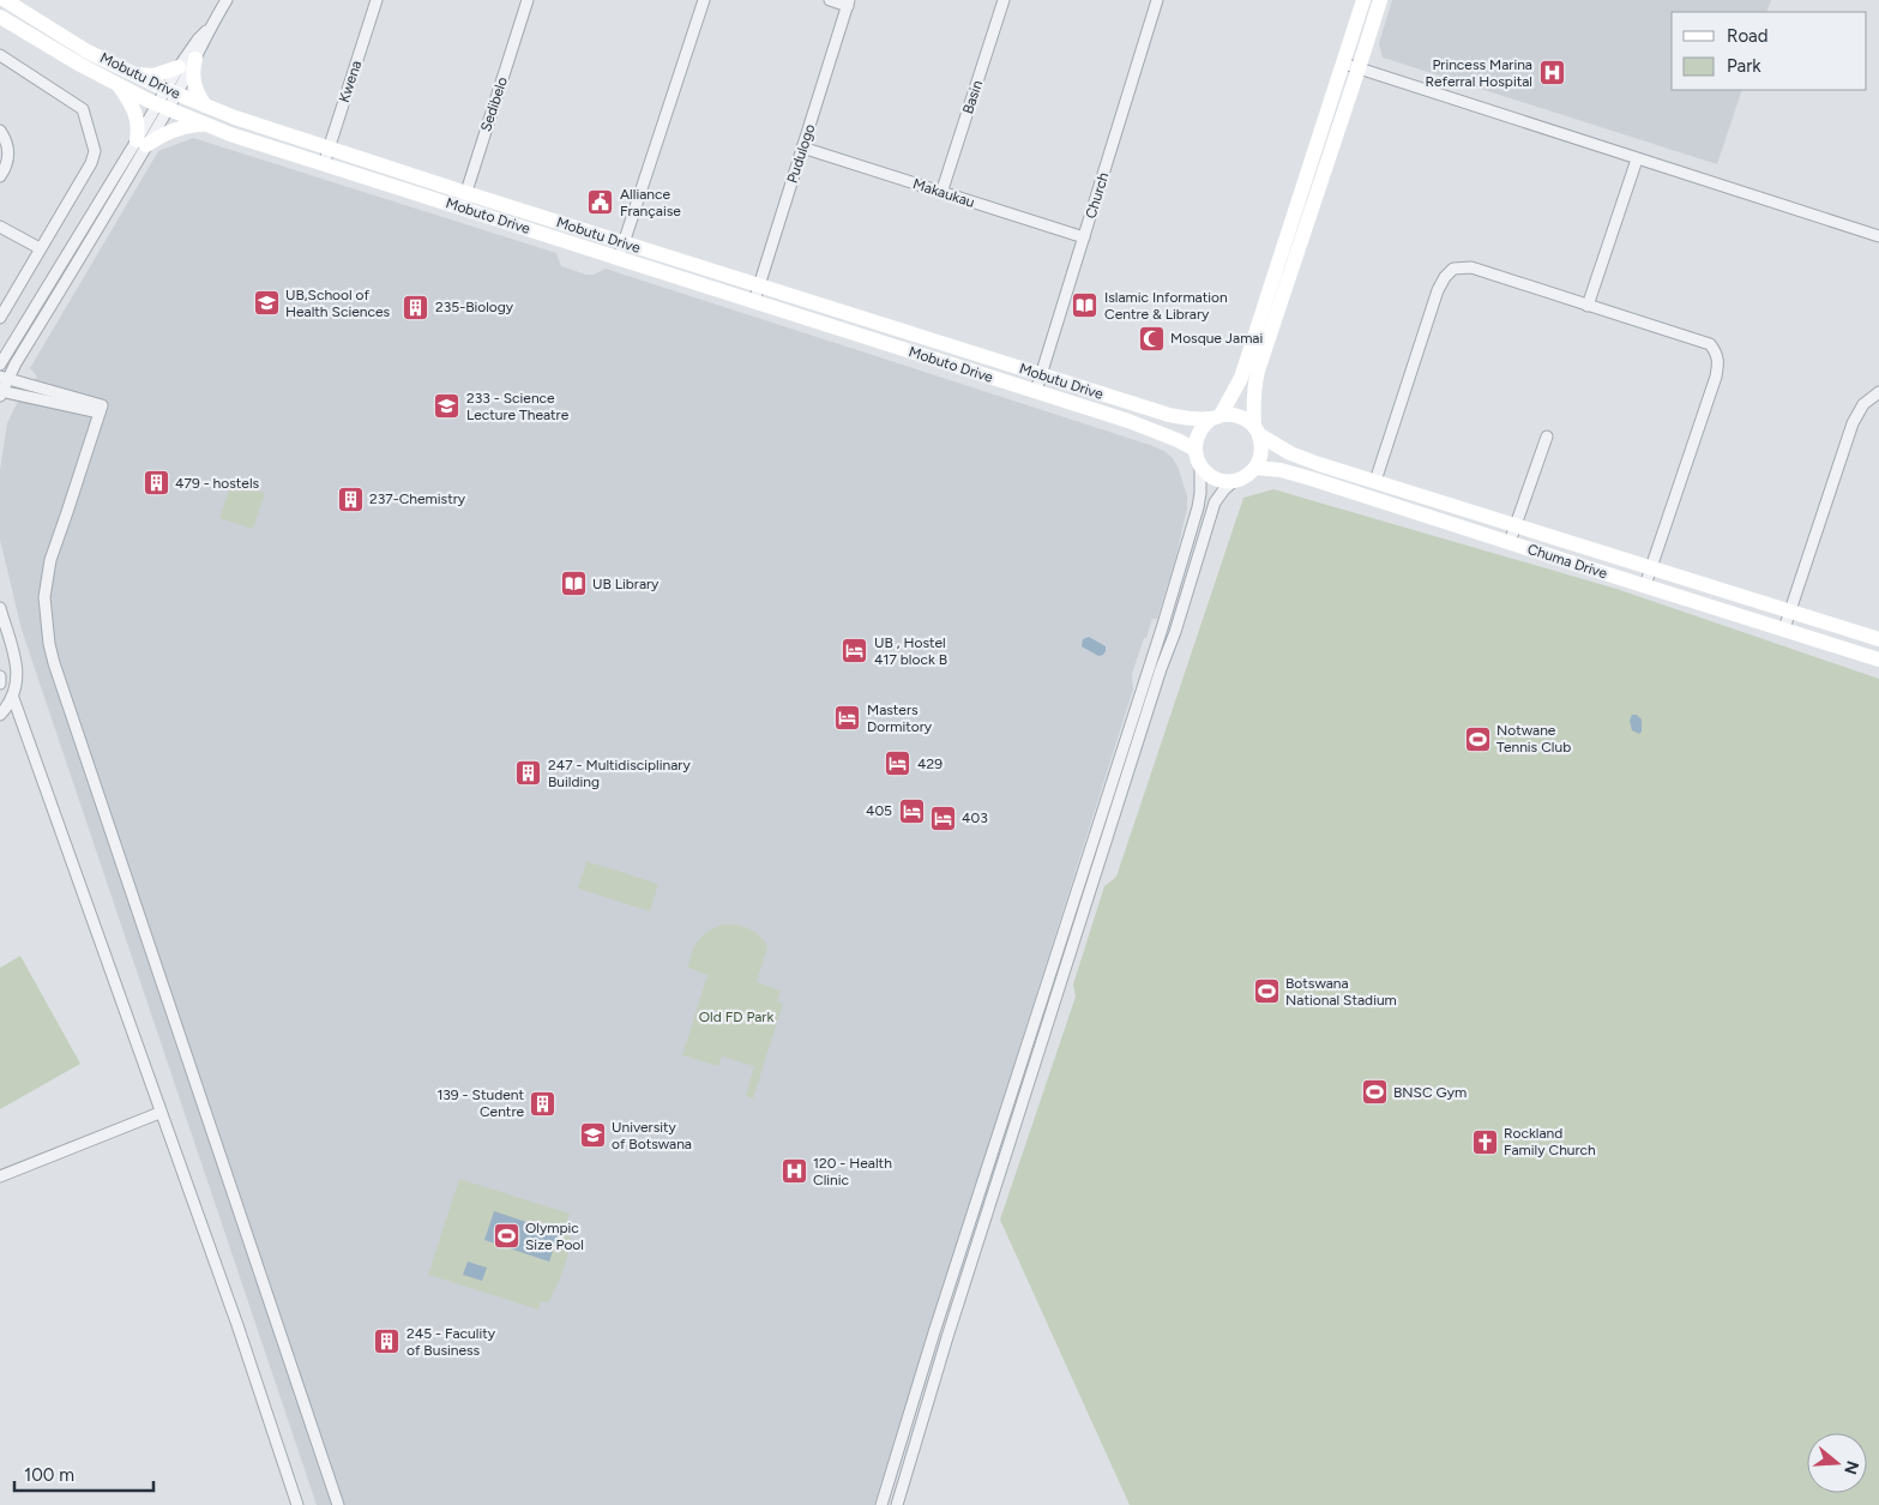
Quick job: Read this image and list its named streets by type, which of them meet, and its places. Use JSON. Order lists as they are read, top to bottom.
{
  "streets": {
    "main road": ["Mobutu Drive", "Mobuto Drive", "Chuma Drive"],
    "street": [
      "Kwena",
      "Basin",
      "Sedibelo",
      "Pudulogo",
      "Makaukau",
      "Church"
    ]
  },
  "crossings": [
    ["Mobutu Drive", "Kwena"],
    ["Mobutu Drive", "Sedibelo"],
    ["Mobutu Drive", "Pudulogo"],
    ["Mobutu Drive", "Church"],
    ["Mobutu Drive", "Mobuto Drive"],
    ["Mobutu Drive", "Chuma Drive"],
    ["Kwena", "Mobuto Drive"],
    ["Basin", "Makaukau"],
    ["Sedibelo", "Mobuto Drive"],
    ["Pudulogo", "Makaukau"],
    ["Pudulogo", "Mobuto Drive"],
    ["Makaukau", "Church"],
    ["Church", "Mobuto Drive"],
    ["Mobuto Drive", "Chuma Drive"]
  ],
  "parks": ["Old FD Park"],
  "places": {
    "hospital": ["Princess Marina Referral Hospital", "120 - Health Clinic"],
    "public building": ["Alliance Française"],
    "school or university": ["UB,School of Health Sciences", "233 - Science Lecture Theatre", "University of Botswana"],
    "library": ["Islamic Information Centre & Library", "UB Library"],
    "building": [
      "235-Biology",
      "479 - hostels",
      "237-Chemistry",
      "247 - Multidisciplinary Building",
      "139 - Student Centre",
      "245 - Faculity of Business"
    ],
    "mosque": ["Mosque Jamai"],
    "hotel": [
      "UB , Hostel 417 block B",
      "Masters Dormitory",
      "429",
      "405",
      "403"
    ],
    "sports": [
      "Notwane Tennis Club",
      "Botswana National Stadium",
      "BNSC Gym",
      "Olympic Size Pool"
    ],
    "church": ["Rockland Family Church"]
  },
  "legend": ["Road", "Park"],
  "scale_bar": "100 m",
  "north": "right"
}
